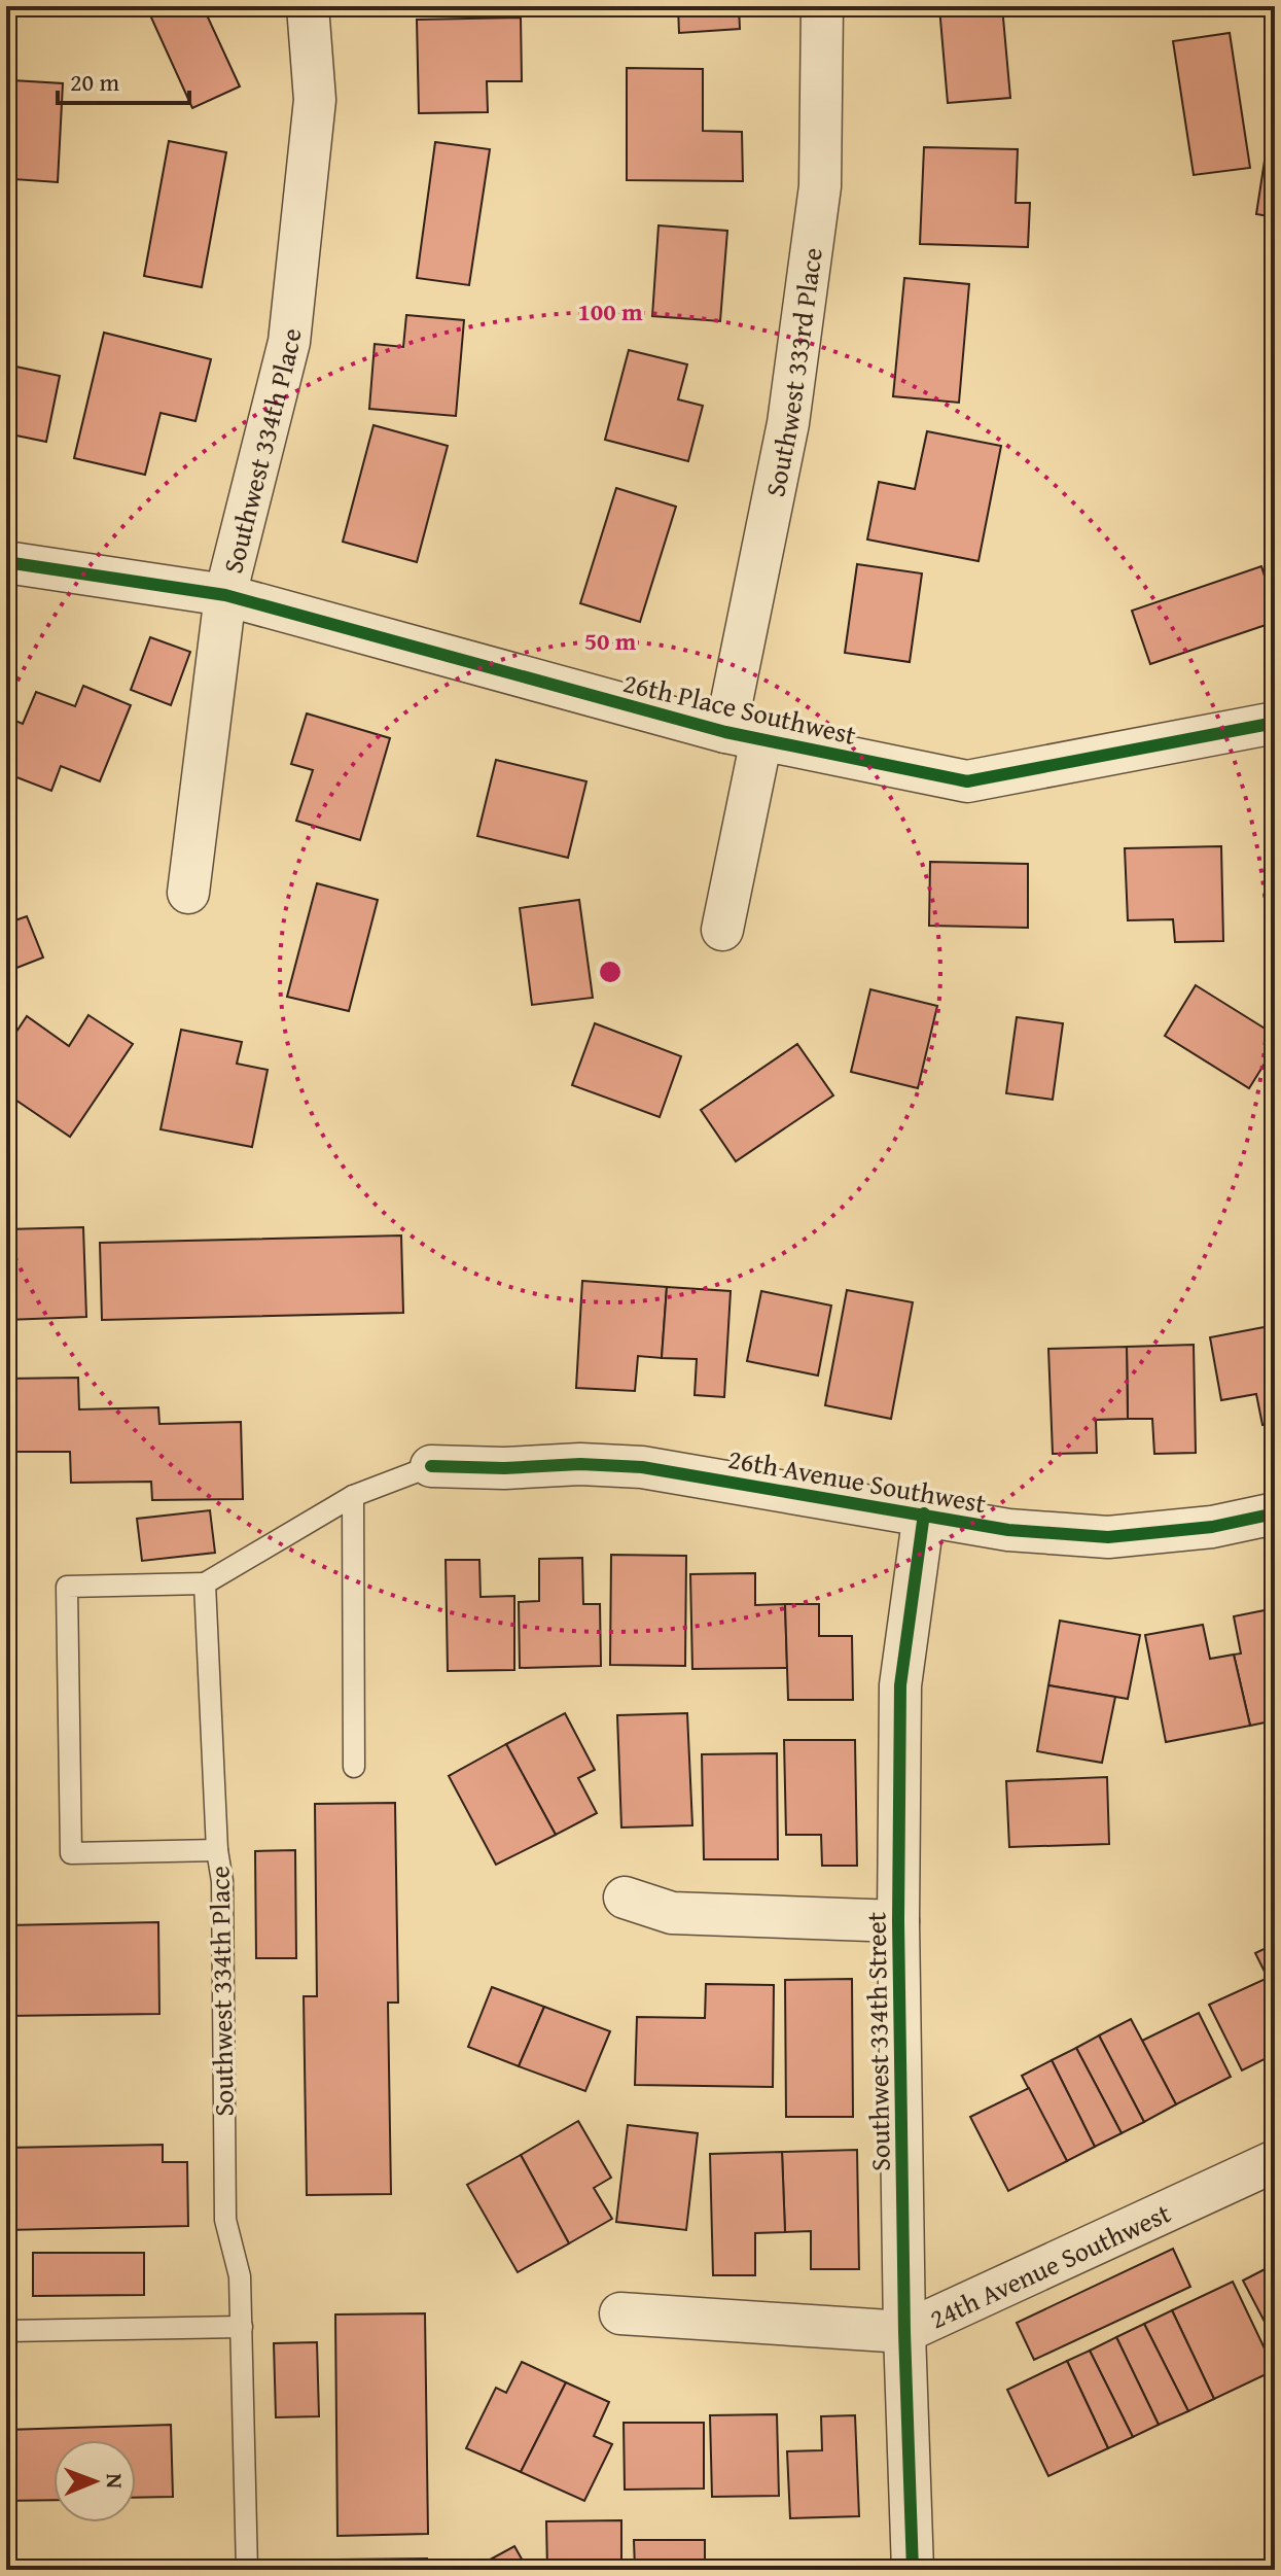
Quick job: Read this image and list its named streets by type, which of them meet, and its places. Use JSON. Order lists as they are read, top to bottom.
{
  "streets": {
    "street": [
      "Southwest 333rd Place",
      "Southwest 334th Place",
      "26th Place Southwest",
      "26th Avenue Southwest",
      "Southwest 334th Street",
      "24th Avenue Southwest"
    ]
  },
  "crossings": [
    ["Southwest 333rd Place", "26th Place Southwest"],
    ["Southwest 334th Place", "26th Place Southwest"],
    ["26th Avenue Southwest", "Southwest 334th Street"],
    ["Southwest 334th Street", "24th Avenue Southwest"]
  ],
  "scale_bar": "20 m",
  "north": "right",
  "rings": ["100 m", "50 m"]
}
